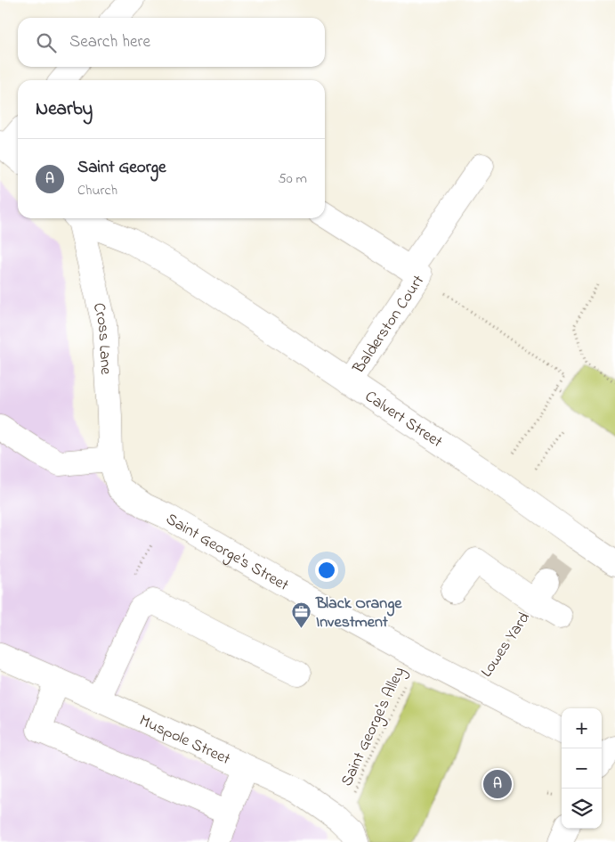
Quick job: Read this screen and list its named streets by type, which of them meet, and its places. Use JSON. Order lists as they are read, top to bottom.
{
  "streets": {
    "street": [
      "Balderston Court",
      "Cross Lane",
      "Calvert Street",
      "Saint George's Street",
      "Lowes Yard",
      "Muspole Street"
    ],
    "path": ["Saint George's Alley"]
  },
  "crossings": [
    ["Balderston Court", "Calvert Street"],
    ["Cross Lane", "Saint George's Street"],
    ["Saint George's Street", "Lowes Yard"],
    ["Saint George's Street", "Saint George's Alley"],
    ["Saint George's Alley", "Muspole Street"]
  ],
  "places": {
    "office": ["Black Orange Investment"]
  },
  "page": {
    "search": "Search here",
    "heading": "Nearby",
    "list": [
      {
        "mark": "A",
        "name": "Saint George",
        "note": "Church",
        "value": "50 m"
      }
    ],
    "map_buttons": ["+", "−"],
    "pins": "A"
  }
}
